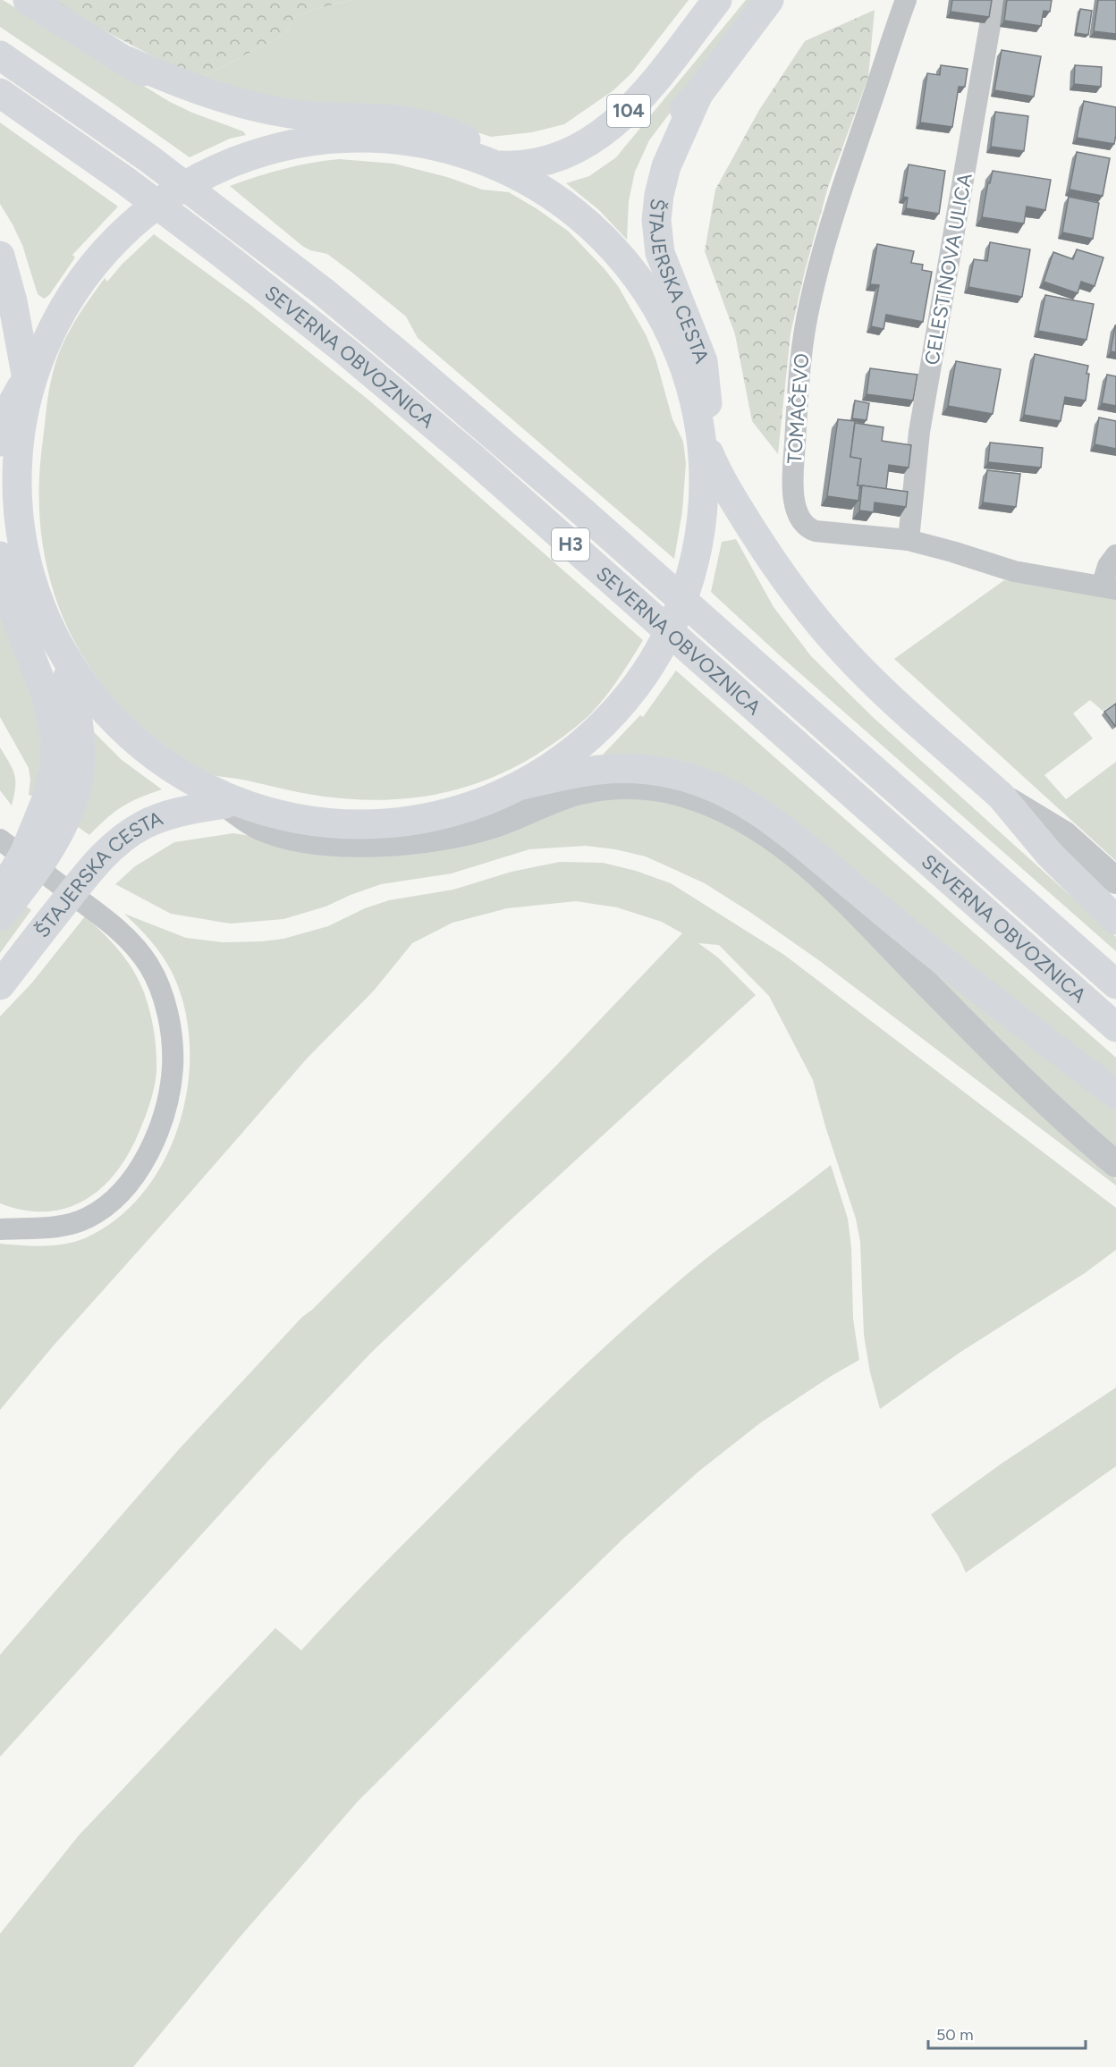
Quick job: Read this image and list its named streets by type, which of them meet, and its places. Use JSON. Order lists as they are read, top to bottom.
{
  "streets": {
    "main road": [
      "104",
      "ŠTAJERSKA CESTA",
      "SEVERNA OBVOZNICA",
      "H3"
    ],
    "street": ["CELESTINOVA ULICA", "TOMAČEVO"]
  },
  "crossings": [
    ["CELESTINOVA ULICA", "TOMAČEVO"]
  ],
  "scale_bar": "50 m"
}
